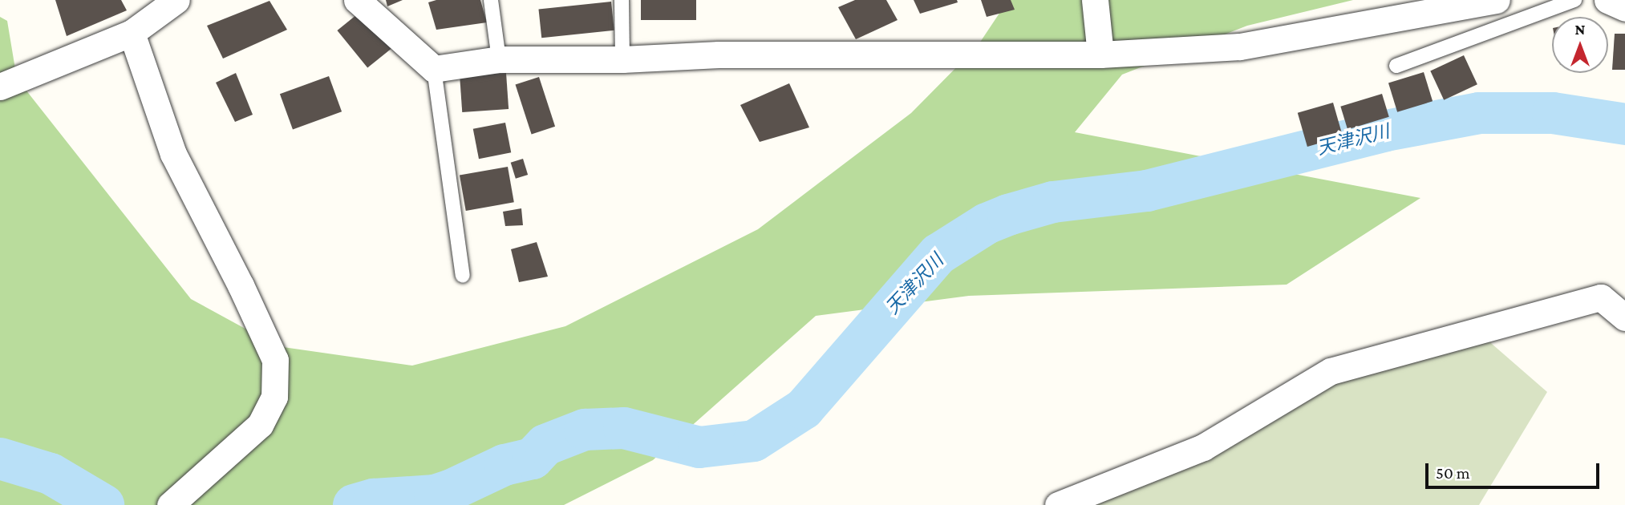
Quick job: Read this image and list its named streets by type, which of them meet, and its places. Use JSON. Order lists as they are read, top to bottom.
{
  "water": ["天津沢川"],
  "scale_bar": "50 m",
  "north": "top"
}
